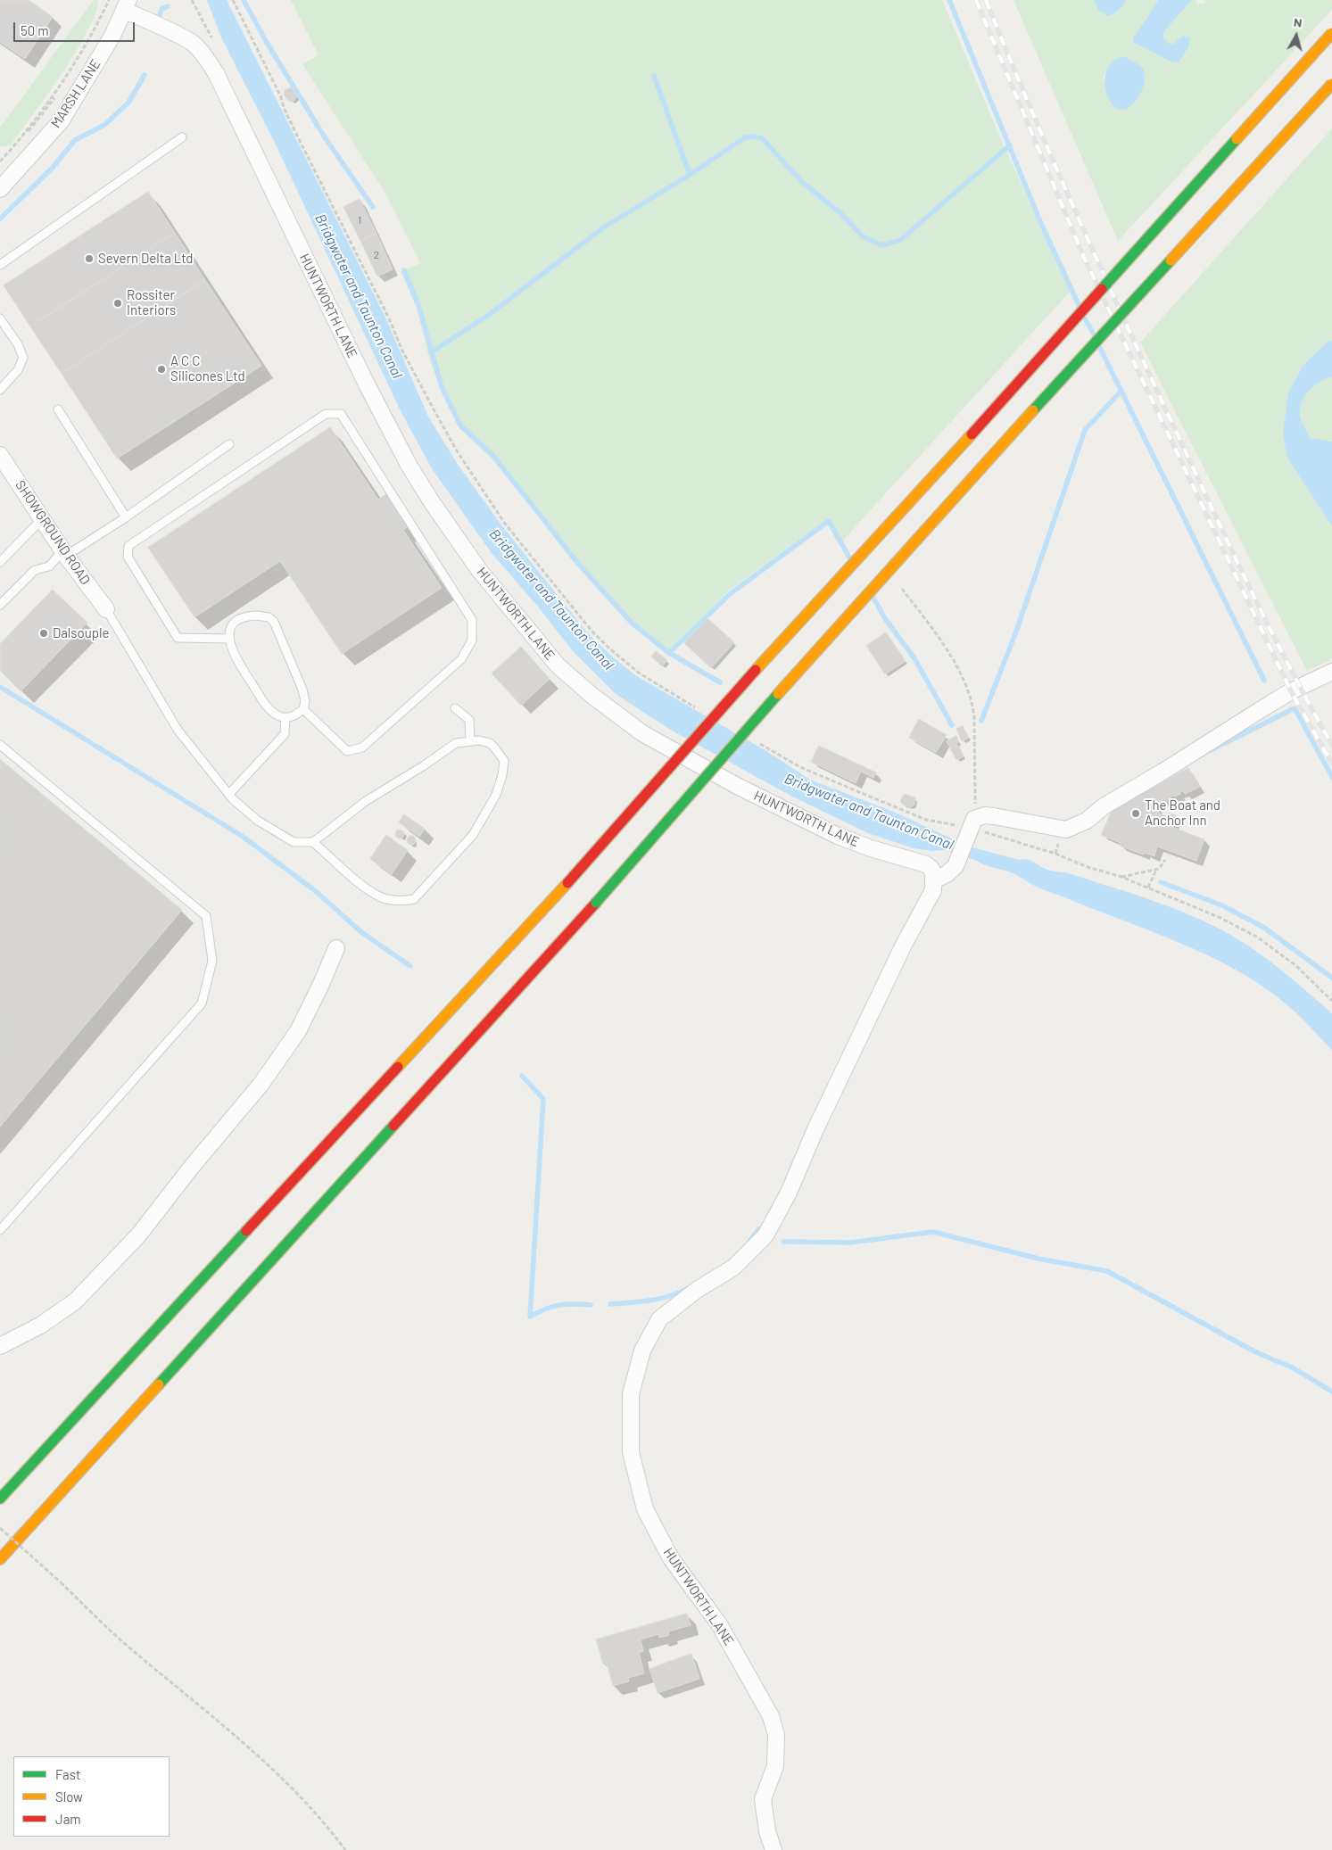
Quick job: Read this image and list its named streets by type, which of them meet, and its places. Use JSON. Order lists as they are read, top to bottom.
{
  "streets": {
    "street": ["MARSH LANE", "HUNTWORTH LANE", "SHOWGROUND ROAD"]
  },
  "crossings": [
    ["MARSH LANE", "HUNTWORTH LANE"]
  ],
  "water": ["Bridgwater and Taunton Canal"],
  "places": [
    "Severn Delta Ltd",
    "Rossiter Interiors",
    "A C C Silicones Ltd",
    "Dalsouple",
    "The Boat and Anchor Inn"
  ],
  "house_numbers": ["1", "2"],
  "legend": ["Fast", "Slow", "Jam"],
  "scale_bar": "50 m",
  "north": "top"
}
